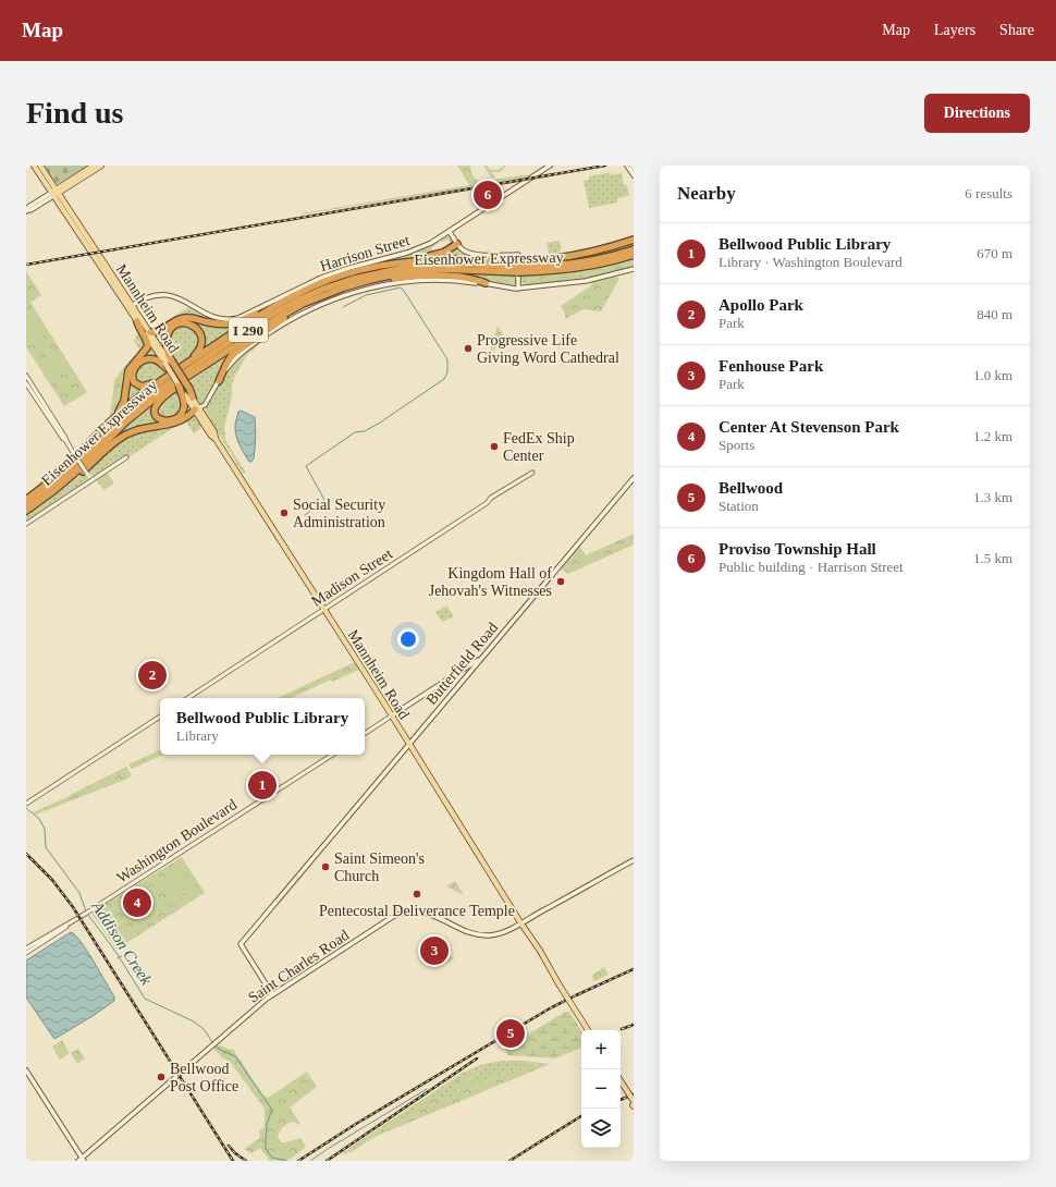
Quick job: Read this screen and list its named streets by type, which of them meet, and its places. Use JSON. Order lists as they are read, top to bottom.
{
  "streets": {
    "highway": ["Eisenhower Expressway", "I 290"],
    "main road": [
      "Harrison Street",
      "Mannheim Road",
      "Butterfield Road",
      "Saint Charles Road"
    ],
    "street": ["Madison Street", "Washington Boulevard"]
  },
  "crossings": [
    ["Harrison Street", "Mannheim Road"],
    ["Mannheim Road", "Madison Street"],
    ["Mannheim Road", "Butterfield Road"],
    ["Mannheim Road", "Saint Charles Road"],
    ["Butterfield Road", "Saint Charles Road"]
  ],
  "water": ["Addison Creek"],
  "places": [
    "Progressive Life Giving Word Cathedral",
    "FedEx Ship Center",
    "Social Security Administration",
    "Kingdom Hall of Jehovah's Witnesses",
    "Saint Simeon's Church",
    "Pentecostal Deliverance Temple",
    "Bellwood Post Office"
  ],
  "page": {
    "header": "Map",
    "nav": ["Map", "Layers", "Share"],
    "buttons": "Directions",
    "title": "Find us",
    "heading": ["Nearby", "6 results"],
    "pins": [
      "6",
      "2",
      "1",
      "4",
      "3",
      "5"
    ],
    "list": [
      {
        "mark": "1",
        "name": "Bellwood Public Library",
        "note": "Library · Washington Boulevard",
        "value": "670 m"
      },
      {
        "mark": "2",
        "name": "Apollo Park",
        "note": "Park",
        "value": "840 m"
      },
      {
        "mark": "3",
        "name": "Fenhouse Park",
        "note": "Park",
        "value": "1.0 km"
      },
      {
        "mark": "4",
        "name": "Center At Stevenson Park",
        "note": "Sports",
        "value": "1.2 km"
      },
      {
        "mark": "5",
        "name": "Bellwood",
        "note": "Station",
        "value": "1.3 km"
      },
      {
        "mark": "6",
        "name": "Proviso Township Hall",
        "note": "Public building · Harrison Street",
        "value": "1.5 km"
      }
    ],
    "popup": ["Bellwood Public Library", "Library"],
    "map_buttons": ["+", "−"]
  }
}
